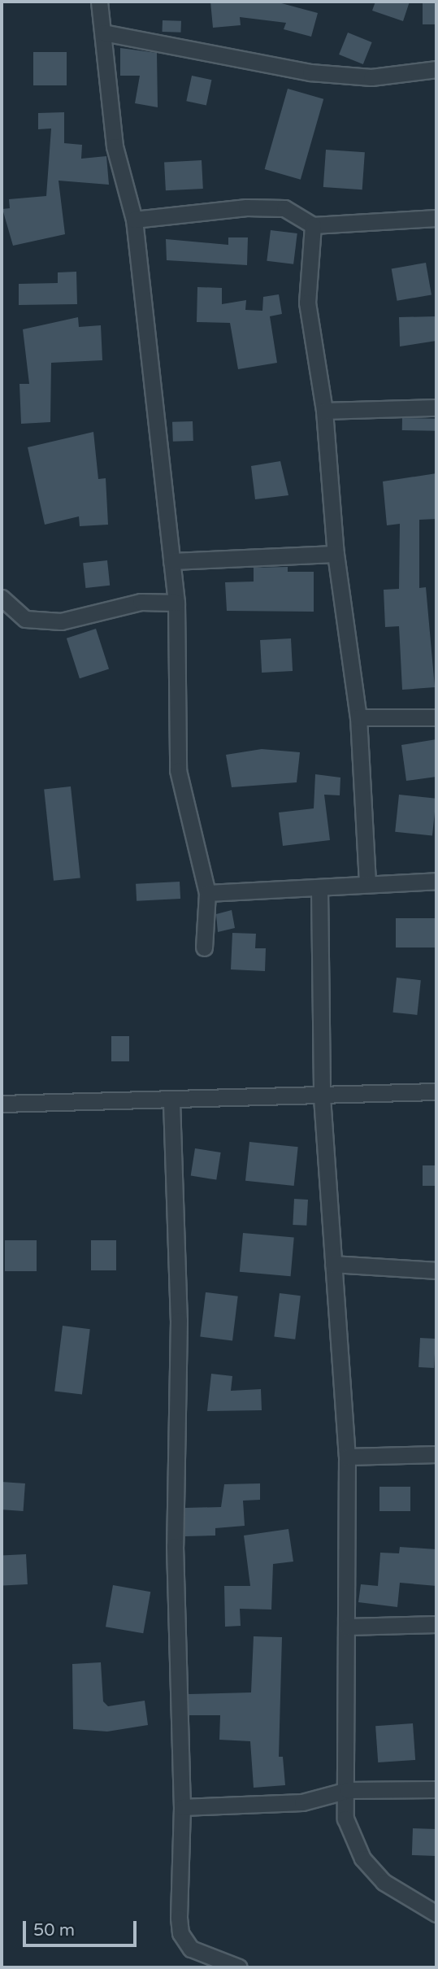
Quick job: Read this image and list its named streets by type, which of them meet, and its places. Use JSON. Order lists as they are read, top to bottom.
{
  "scale_bar": "50 m"
}
